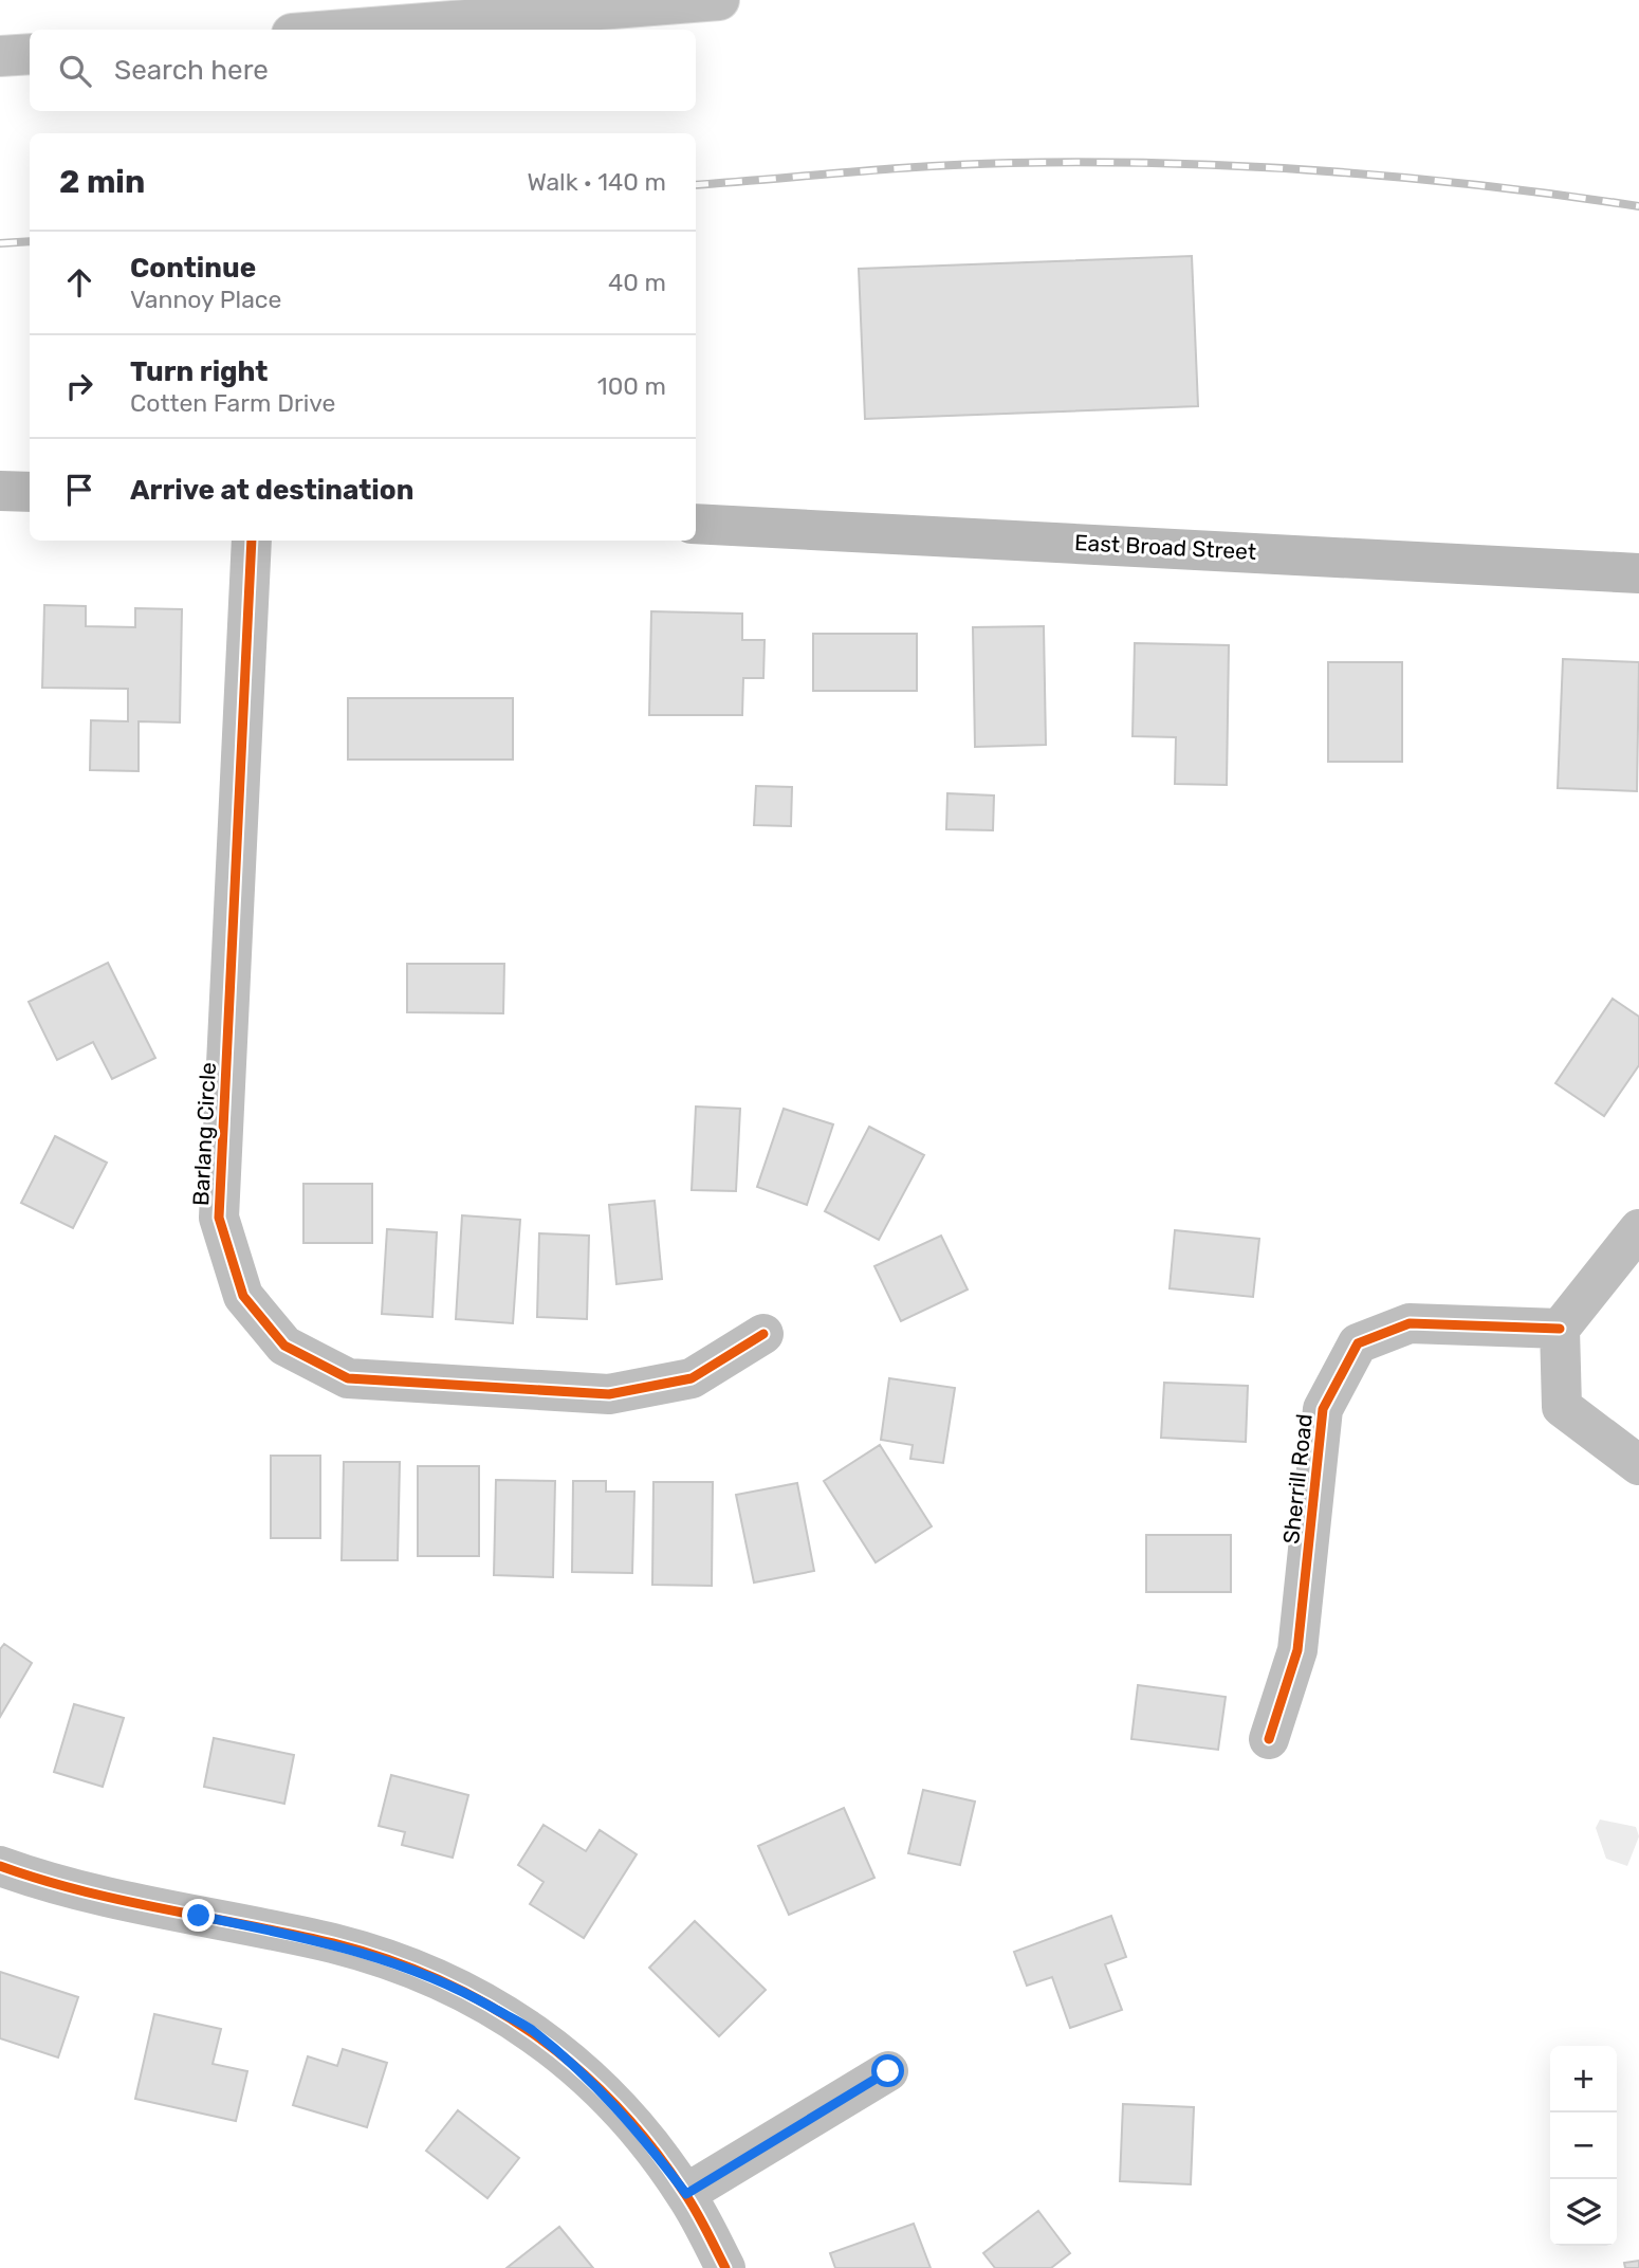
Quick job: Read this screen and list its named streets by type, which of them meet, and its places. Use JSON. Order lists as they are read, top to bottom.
{
  "streets": {
    "main road": ["East Broad Street"],
    "street": ["Barlang Circle", "Sherrill Road"]
  },
  "page": {
    "search": "Search here",
    "heading": ["2 min", "Walk · 140 m"],
    "list": [
      ["Continue", "Vannoy Place", "40 m"],
      ["Turn right", "Cotten Farm Drive", "100 m"],
      "Arrive at destination"
    ],
    "map_buttons": ["+", "−"]
  }
}
